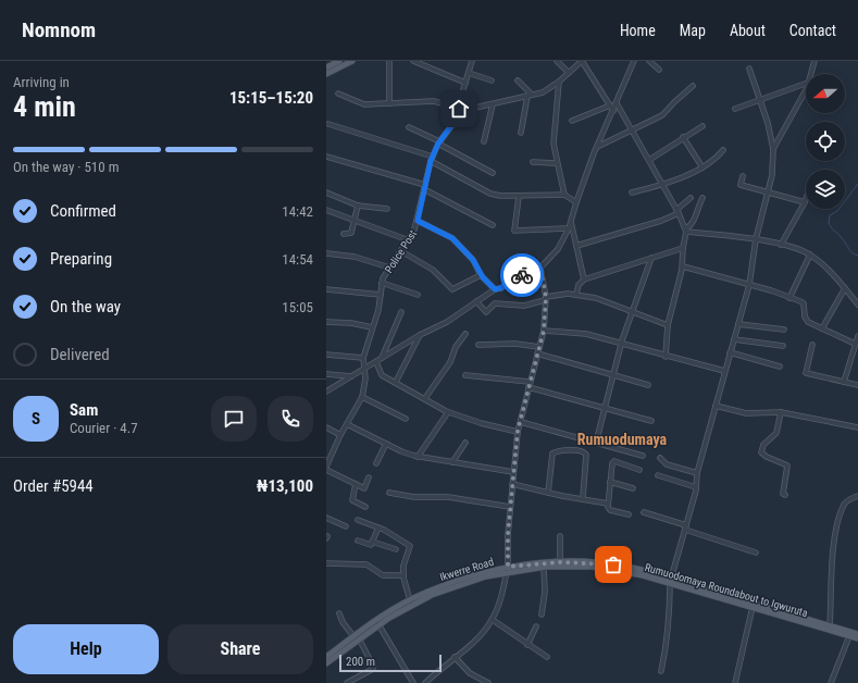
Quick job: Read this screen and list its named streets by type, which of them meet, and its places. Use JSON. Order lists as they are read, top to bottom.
{
  "streets": {
    "main road": ["Ikwerre Road", "Rumuodomaya Roundabout to Igwuruta"],
    "street": ["Police Post"]
  },
  "crossings": [
    ["Ikwerre Road", "Rumuodomaya Roundabout to Igwuruta"]
  ],
  "districts": ["Rumuodumaya"],
  "scale_bar": "200 m",
  "north": "left",
  "page": {
    "header": "Nomnom",
    "nav": [
      "Home",
      "Map",
      "About",
      "Contact"
    ],
    "heading": ["4 min", "Arriving in", "15:15–15:20"],
    "panel": [
      "Sam",
      "Courier · 4.7",
      "Order #5944",
      "₦13,100"
    ],
    "bar": "On the way · 510 m",
    "list": [
      ["Confirmed", "14:42"],
      ["Preparing", "14:54"],
      ["On the way", "15:05"],
      "Delivered"
    ],
    "round": "S",
    "buttons": ["Help", "Share"],
    "scale": "200 m"
  }
}
